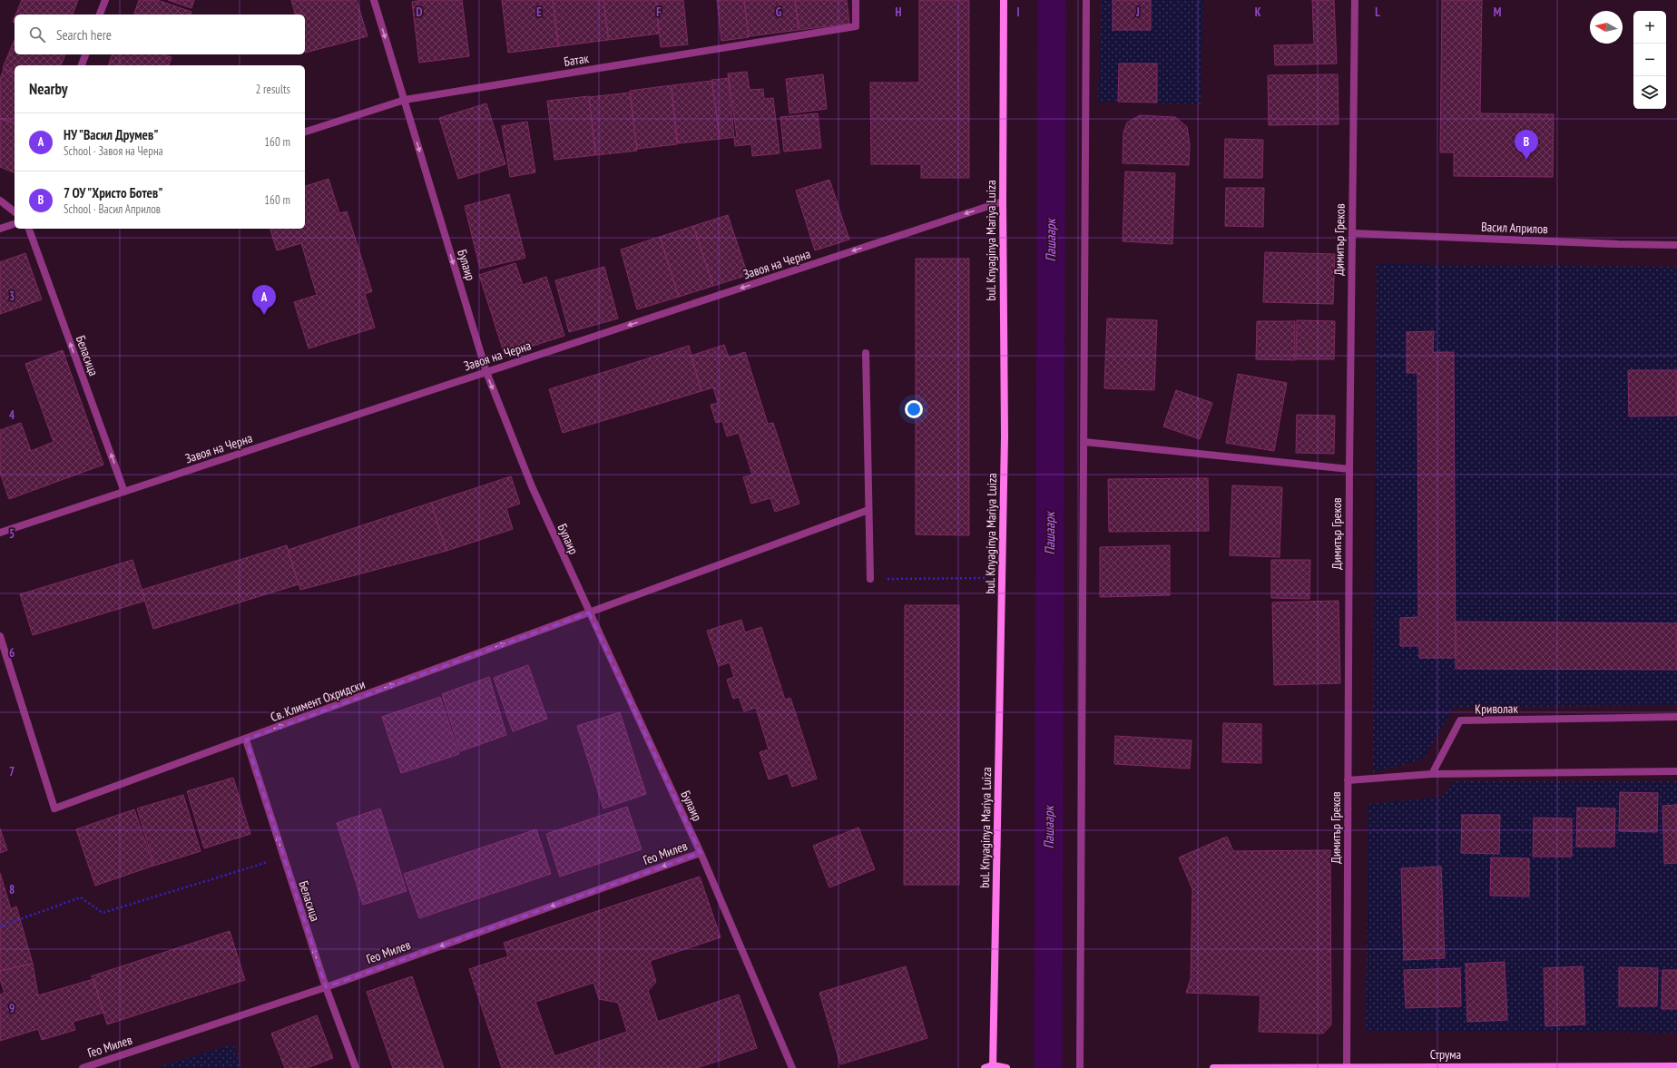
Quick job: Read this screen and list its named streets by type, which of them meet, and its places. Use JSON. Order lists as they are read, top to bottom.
{
  "streets": {
    "street": [
      "Батак",
      "Васил Априлов",
      "Димитър Греков",
      "bul. Knyaginya Mariya Luiza",
      "Завоя на Черна",
      "Булаир",
      "Беласица",
      "Св. Климент Охридски",
      "Криволак",
      "Гео Милев",
      "Струма"
    ]
  },
  "crossings": [
    ["Батак", "Булаир"],
    ["Васил Априлов", "Димитър Греков"],
    ["Димитър Греков", "Струма"],
    ["bul. Knyaginya Mariya Luiza", "Завоя на Черна"],
    ["Завоя на Черна", "Булаир"],
    ["Завоя на Черна", "Беласица"],
    ["Булаир", "Св. Климент Охридски"],
    ["Булаир", "Гео Милев"],
    ["Беласица", "Св. Климент Охридски"],
    ["Беласица", "Гео Милев"]
  ],
  "one_way": [
    "Завоя на Черна",
    "Булаир",
    "Беласица",
    "Гео Милев"
  ],
  "water": ["Пашаарк"],
  "north": "left",
  "page": {
    "map_buttons": ["+", "−"],
    "search": "Search here",
    "heading": ["Nearby", "2 results"],
    "list": [
      {
        "mark": "A",
        "name": "НУ \"Васил Друмев\"",
        "note": "School · Завоя на Черна",
        "value": "160 m"
      },
      {
        "mark": "B",
        "name": "7 ОУ \"Христо Ботев\"",
        "note": "School · Васил Априлов",
        "value": "160 m"
      }
    ],
    "pins": ["B", "A"]
  },
  "grid": {
    "columns": [
      "D",
      "E",
      "F",
      "G",
      "H",
      "I",
      "J",
      "K",
      "L",
      "M"
    ],
    "rows": [
      "3",
      "4",
      "5",
      "6",
      "7",
      "8",
      "9"
    ]
  }
}
